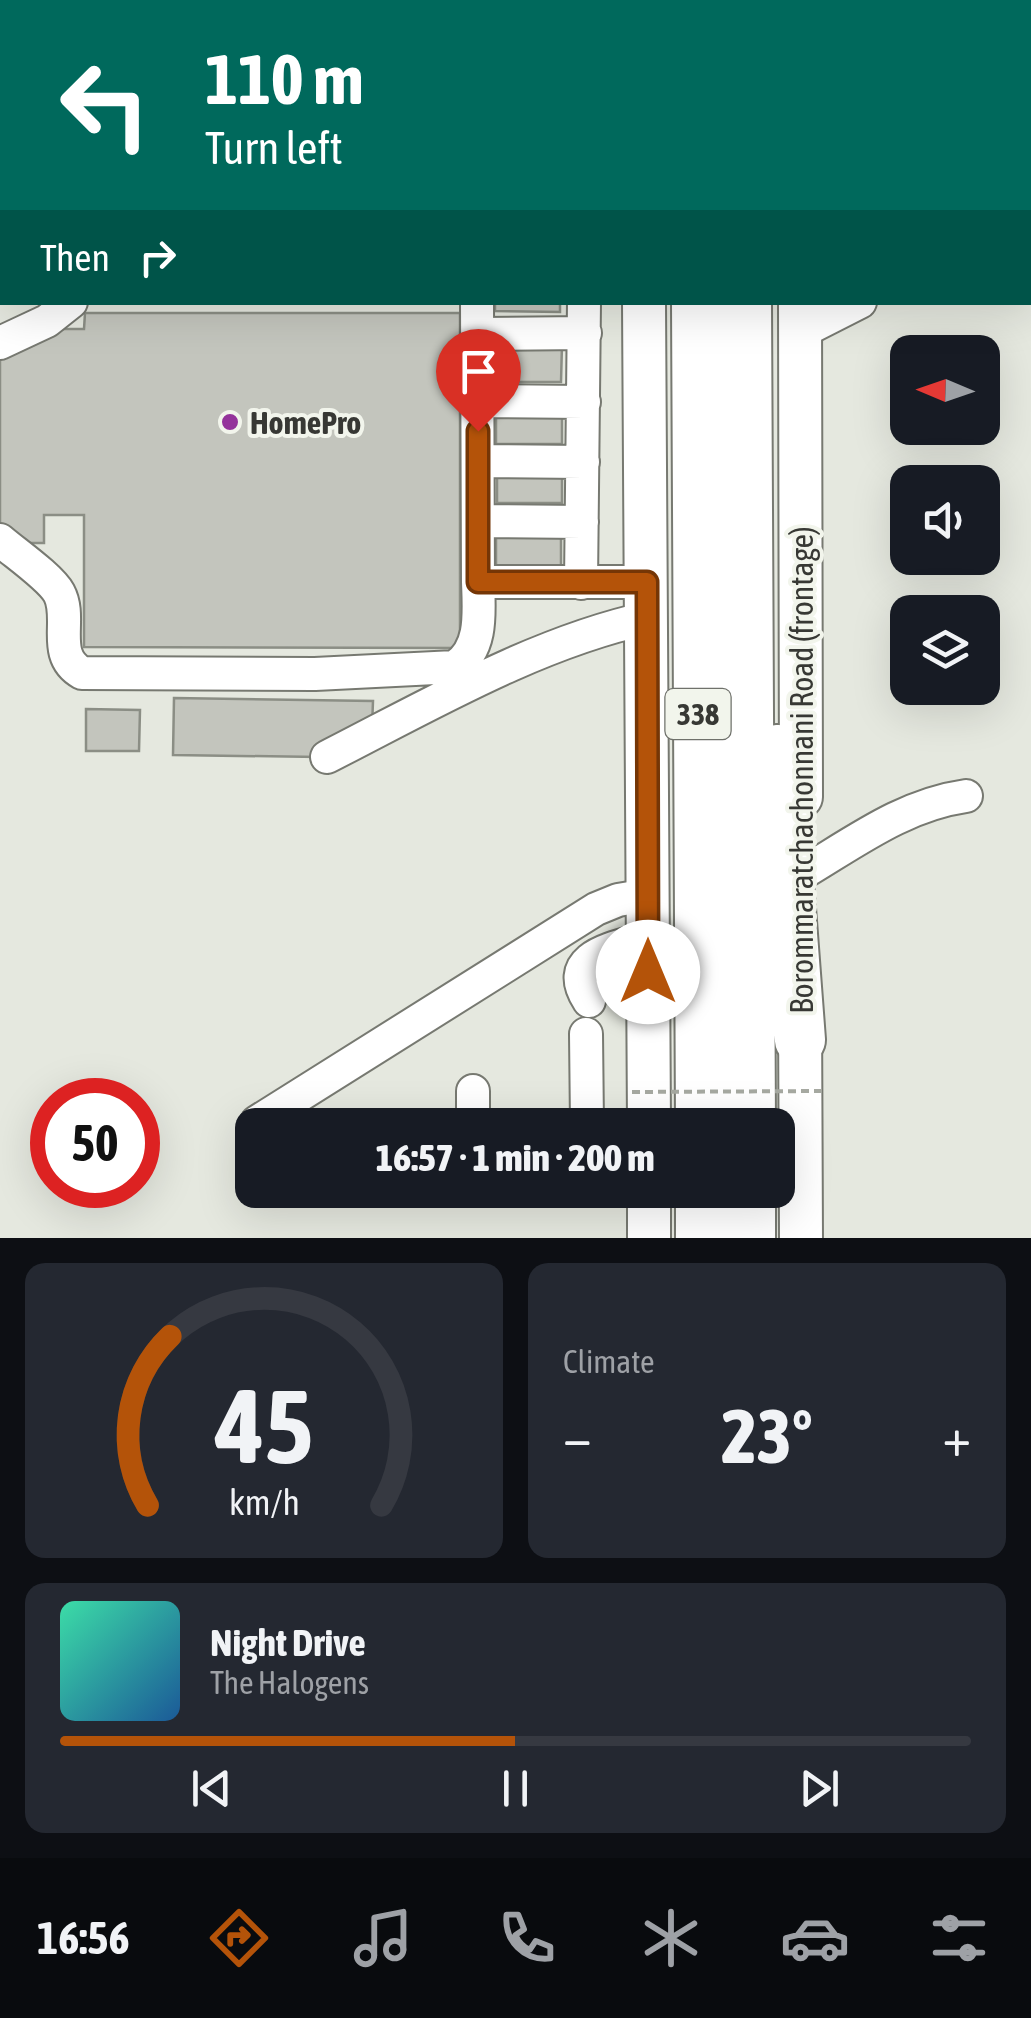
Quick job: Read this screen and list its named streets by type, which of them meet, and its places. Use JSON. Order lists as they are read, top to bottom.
{
  "streets": {
    "highway": ["338"],
    "main road": ["Borommaratchachonnani Road (frontage)"]
  },
  "places": ["HomePro"],
  "north": "left",
  "page": {
    "turn": ["110 m", "Turn left"],
    "then": "Then",
    "limit": "50",
    "trip": "16:57 · 1 min · 200 m",
    "tile": "Climate",
    "heat": ["−", "23°", "+"],
    "song": ["Night Drive", "The Halogens"],
    "tabs": "16:56",
    "gauge": ["45", "km/h"]
  }
}
